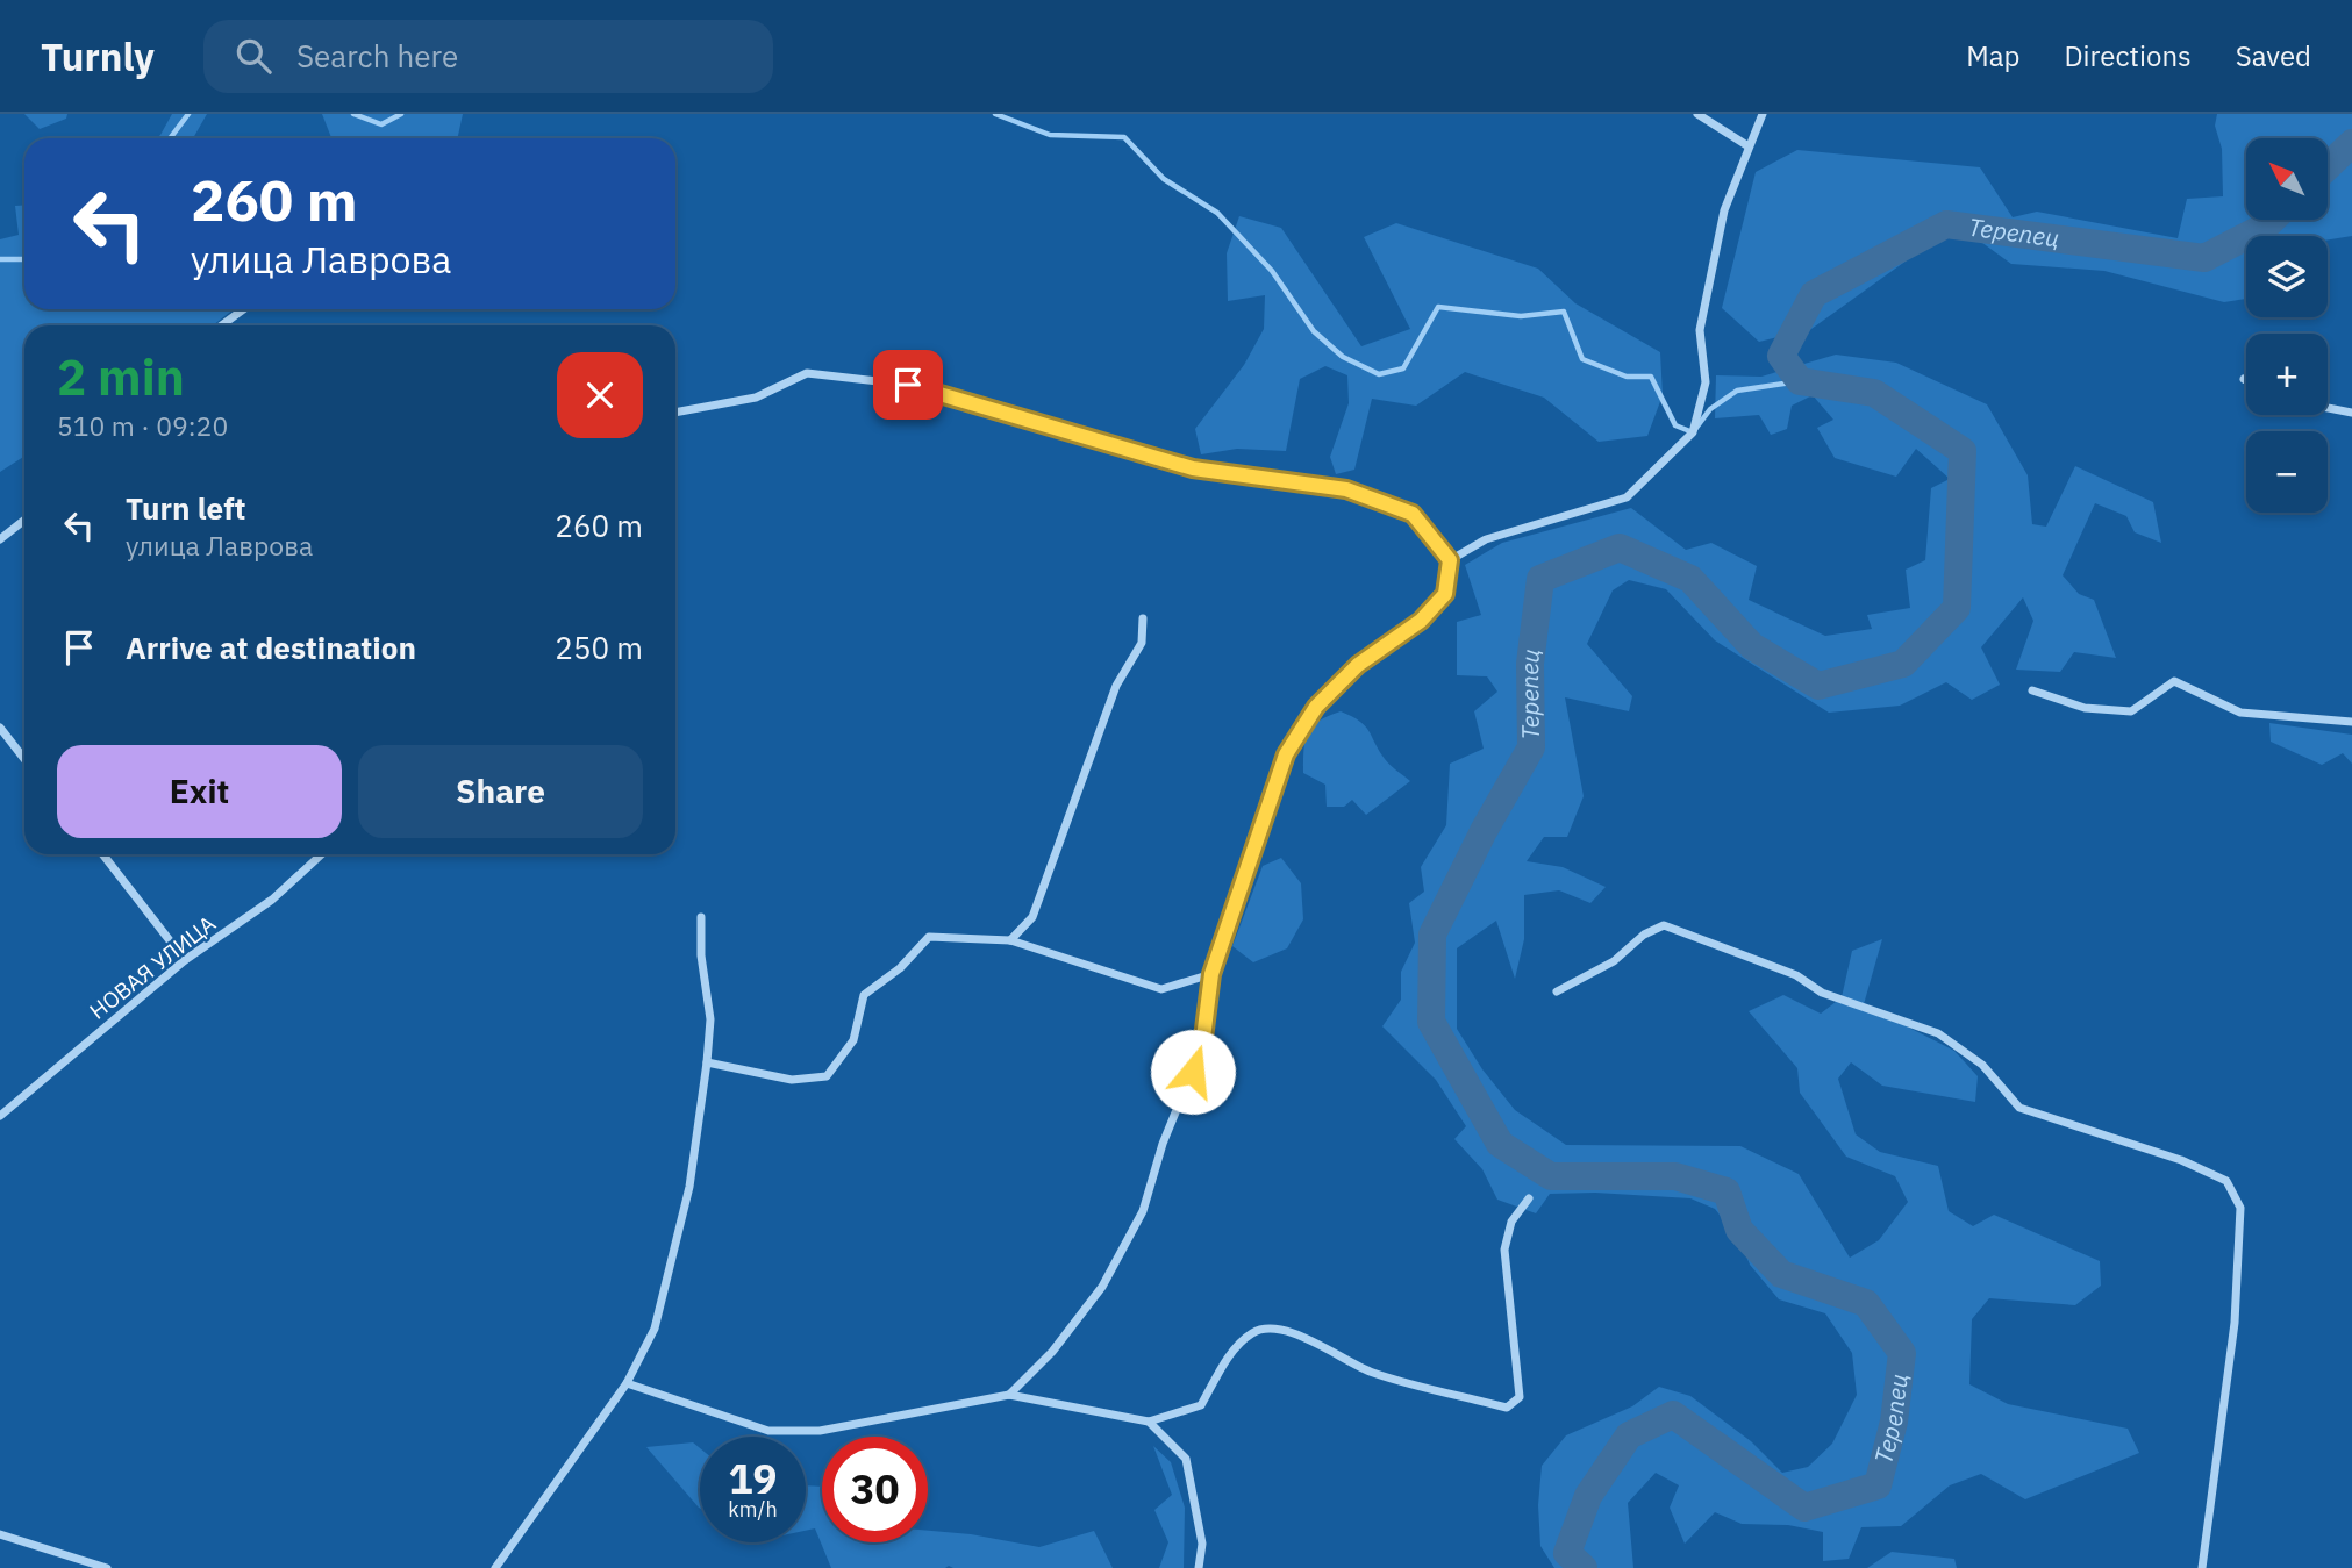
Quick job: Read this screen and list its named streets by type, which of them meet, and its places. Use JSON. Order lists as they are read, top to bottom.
{
  "streets": {
    "street": ["НОВАЯ УЛИЦА"]
  },
  "water": ["Терепец"],
  "north": "top left",
  "page": {
    "header": "Turnly",
    "search": "Search here",
    "nav": ["Map", "Directions", "Saved"],
    "map_buttons": ["+", "−"],
    "turn": ["260 m", "улица Лаврова"],
    "heading": ["2 min", "510 m · 09:20"],
    "list": [
      {
        "name": "Turn left",
        "note": "улица Лаврова",
        "value": "260 m"
      },
      {
        "name": "Arrive at destination",
        "value": "250 m"
      }
    ],
    "buttons": ["Exit", "Share"],
    "speed": "19 km/h",
    "limit": "30"
  }
}
